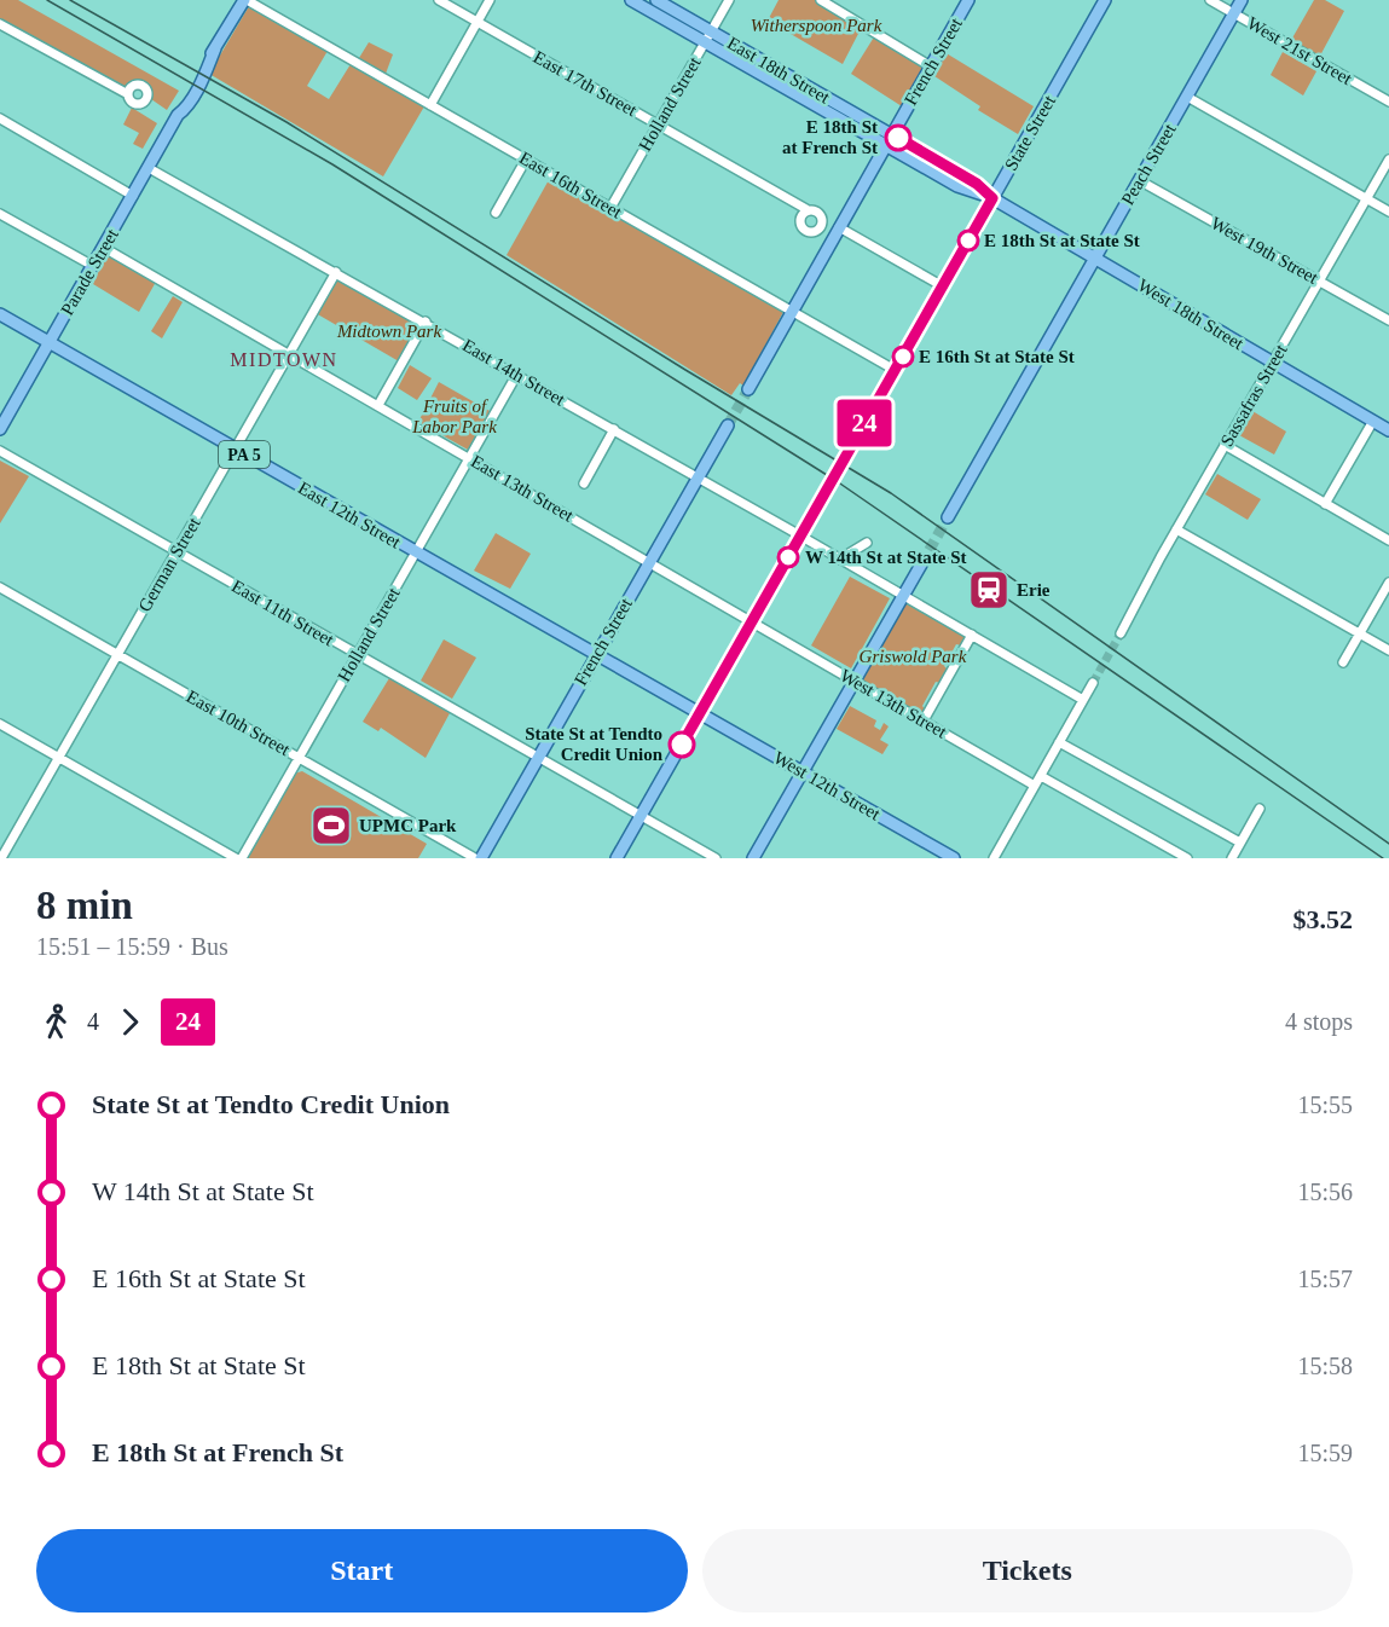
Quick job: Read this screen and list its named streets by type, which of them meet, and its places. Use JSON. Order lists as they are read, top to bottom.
{
  "streets": {
    "main road": [
      "French Street",
      "East 18th Street",
      "State Street",
      "Peach Street",
      "Parade Street",
      "West 18th Street",
      "PA 5",
      "East 12th Street",
      "West 12th Street"
    ],
    "street": [
      "West 21st Street",
      "East 17th Street",
      "Holland Street",
      "East 16th Street",
      "West 19th Street",
      "East 14th Street",
      "Sassafras Street",
      "East 13th Street",
      "German Street",
      "East 11th Street",
      "West 13th Street",
      "East 10th Street"
    ]
  },
  "crossings": [
    ["West 21st Street", "Peach Street"],
    ["French Street", "East 18th Street"],
    ["French Street", "East 16th Street"],
    ["French Street", "East 14th Street"],
    ["French Street", "East 13th Street"],
    ["French Street", "East 12th Street"],
    ["French Street", "East 11th Street"],
    ["French Street", "East 10th Street"],
    ["East 18th Street", "Holland Street"],
    ["East 18th Street", "State Street"],
    ["East 18th Street", "West 18th Street"],
    ["East 17th Street", "Holland Street"],
    ["Holland Street", "East 16th Street"],
    ["Holland Street", "East 14th Street"],
    ["Holland Street", "East 13th Street"],
    ["Holland Street", "East 12th Street"],
    ["Holland Street", "East 11th Street"],
    ["Holland Street", "East 10th Street"],
    ["State Street", "East 16th Street"],
    ["State Street", "West 18th Street"],
    ["Peach Street", "West 19th Street"],
    ["Peach Street", "West 18th Street"],
    ["East 16th Street", "Parade Street"],
    ["West 19th Street", "Sassafras Street"],
    ["Parade Street", "East 14th Street"],
    ["Parade Street", "East 13th Street"],
    ["Parade Street", "East 12th Street"],
    ["West 18th Street", "Sassafras Street"],
    ["East 14th Street", "German Street"],
    ["East 13th Street", "German Street"],
    ["East 13th Street", "West 13th Street"],
    ["East 12th Street", "German Street"],
    ["East 12th Street", "West 12th Street"],
    ["German Street", "East 11th Street"],
    ["German Street", "East 10th Street"]
  ],
  "districts": ["MIDTOWN"],
  "parks": [
    "Witherspoon Park",
    "Midtown Park",
    "Fruits of Labor Park",
    "Griswold Park"
  ],
  "places": {
    "other": [
      "E 18th St at French St",
      "E 18th St at State St",
      "E 16th St at State St",
      "W 14th St at State St",
      "State St at Tendto Credit Union"
    ],
    "station": ["Erie"],
    "sports": ["UPMC Park"]
  },
  "lines": ["bus line 24"],
  "page": {
    "on_map": "24",
    "heading": ["8 min", "15:51 – 15:59 · Bus", "$3.52"],
    "legs": ["4", "24", "4 stops"],
    "list": [
      {
        "name": "State St at Tendto Credit Union",
        "value": "15:55"
      },
      {
        "name": "W 14th St at State St",
        "value": "15:56"
      },
      {
        "name": "E 16th St at State St",
        "value": "15:57"
      },
      {
        "name": "E 18th St at State St",
        "value": "15:58"
      },
      {
        "name": "E 18th St at French St",
        "value": "15:59"
      }
    ],
    "buttons": ["Start", "Tickets"]
  }
}
